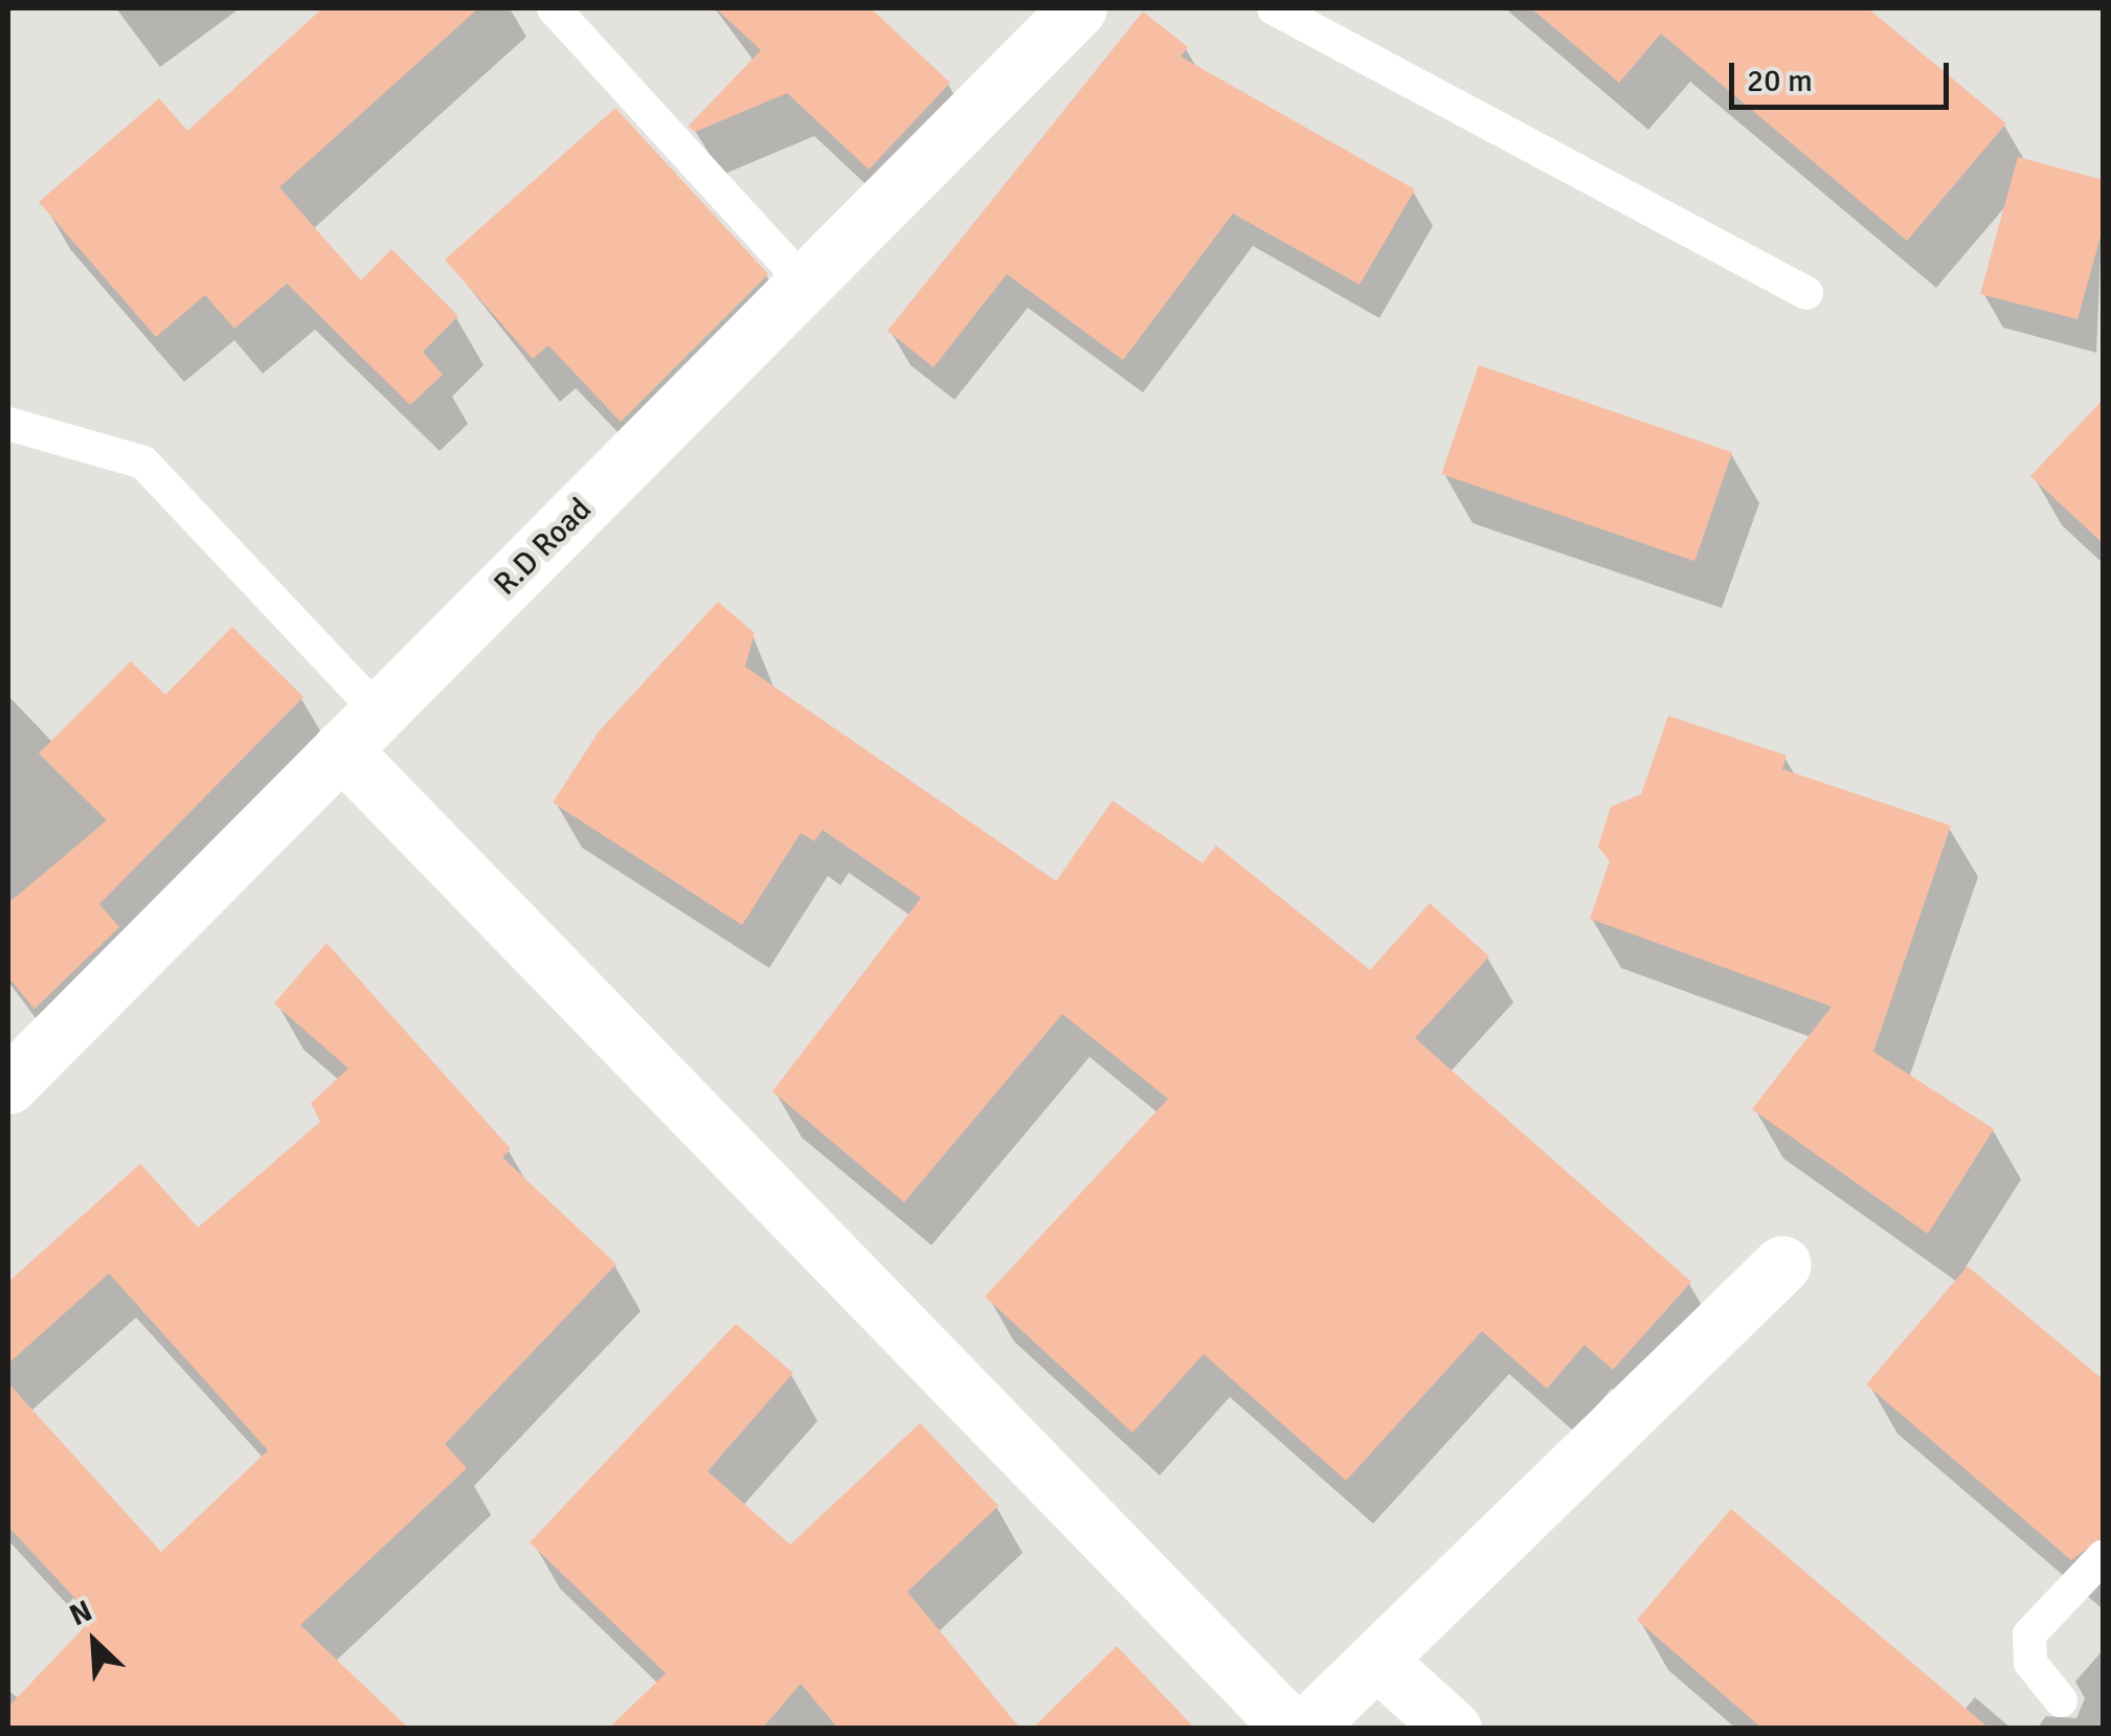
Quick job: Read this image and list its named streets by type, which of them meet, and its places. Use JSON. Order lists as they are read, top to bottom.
{
  "streets": {
    "street": ["R.D Road"]
  },
  "scale_bar": "20 m",
  "north": "top left"
}
